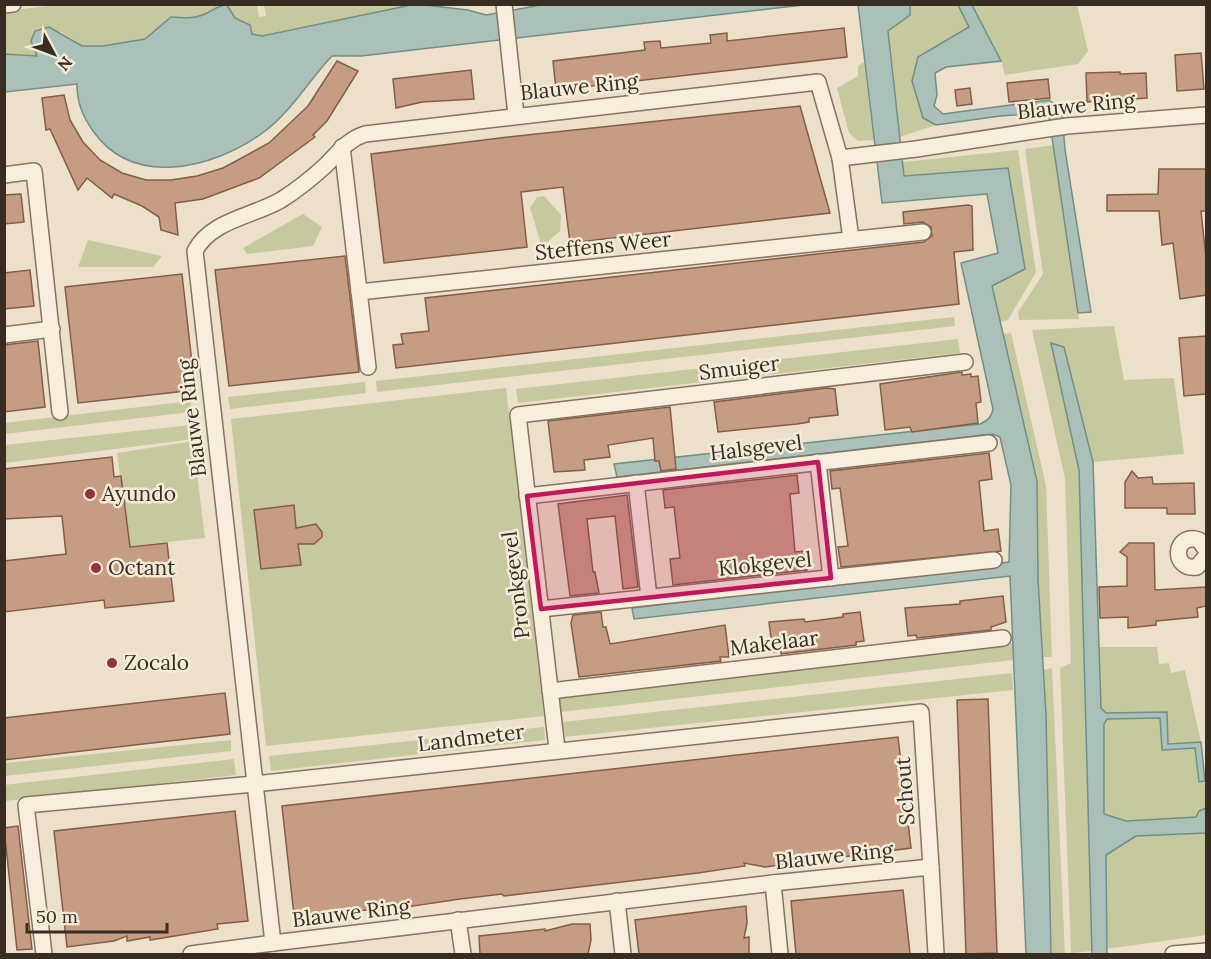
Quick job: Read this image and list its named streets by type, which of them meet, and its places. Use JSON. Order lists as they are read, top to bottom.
{
  "streets": {
    "street": [
      "Blauwe Ring",
      "Steffens Weer",
      "Smuiger",
      "Halsgevel",
      "Klokgevel",
      "Pronkgevel",
      "Makelaar",
      "Landmeter",
      "Schout"
    ]
  },
  "crossings": [
    ["Blauwe Ring", "Landmeter"],
    ["Blauwe Ring", "Schout"],
    ["Smuiger", "Pronkgevel"],
    ["Halsgevel", "Pronkgevel"],
    ["Klokgevel", "Pronkgevel"],
    ["Pronkgevel", "Makelaar"],
    ["Pronkgevel", "Landmeter"],
    ["Landmeter", "Schout"]
  ],
  "places": ["Ayundo", "Octant", "Zocalo"],
  "scale_bar": "50 m",
  "north": "bottom right"
}
